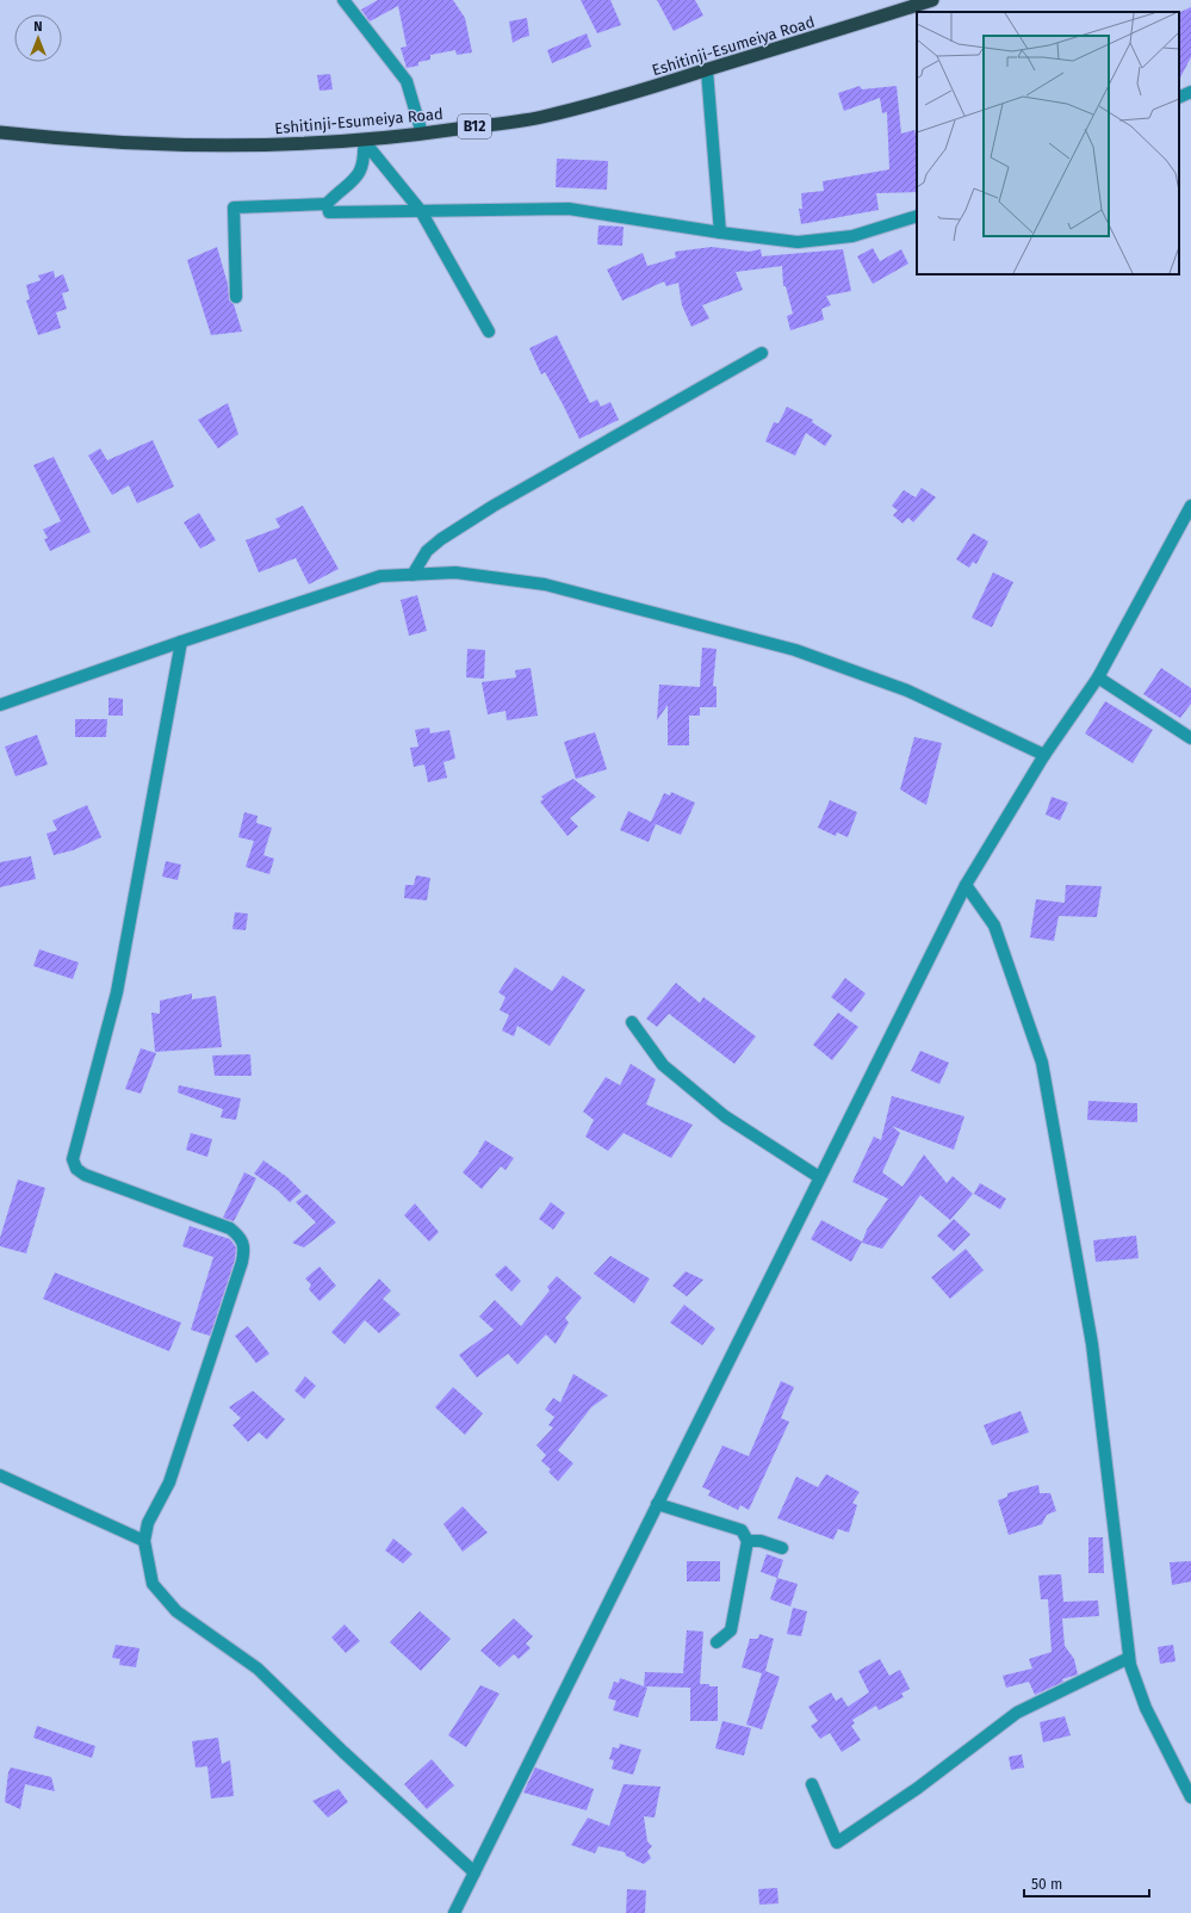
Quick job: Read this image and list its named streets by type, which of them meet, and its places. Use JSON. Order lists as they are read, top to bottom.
{
  "streets": {
    "highway": ["Eshitinji-Esumeiya Road", "B12"]
  },
  "scale_bar": "50 m",
  "north": "top"
}
